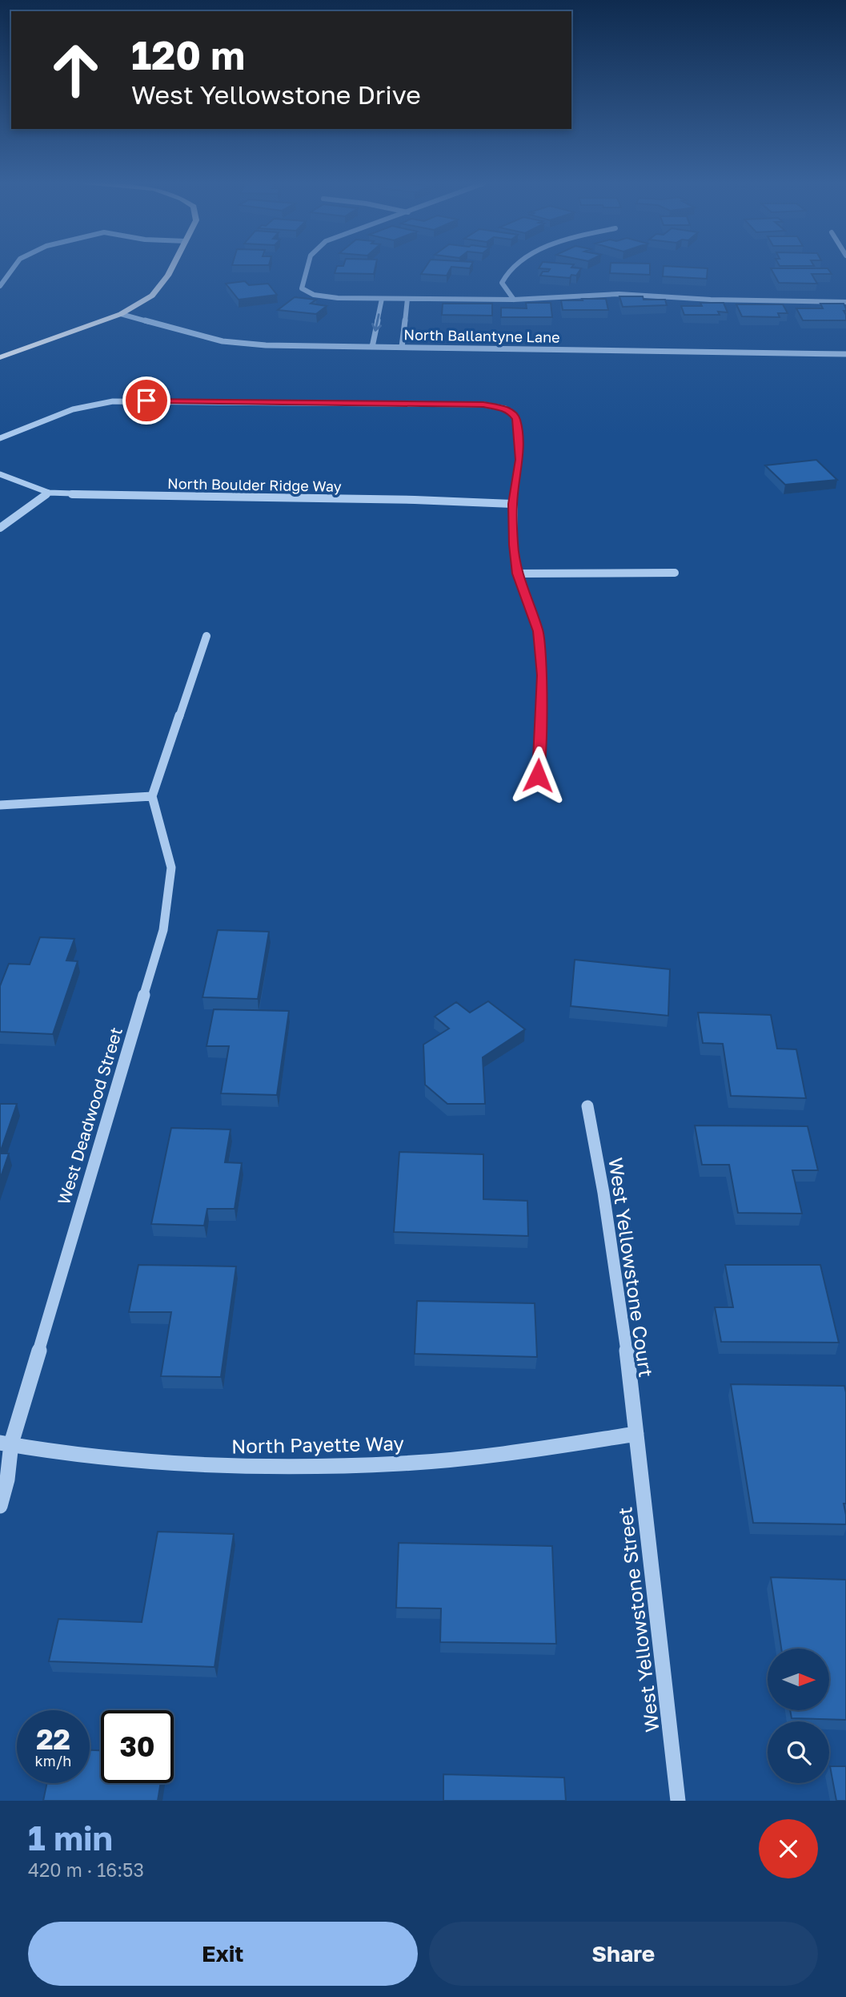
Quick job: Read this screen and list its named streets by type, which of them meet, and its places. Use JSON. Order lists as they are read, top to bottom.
{
  "streets": {
    "street": [
      "North Ballantyne Lane",
      "North Boulder Ridge Way",
      "West Deadwood Street",
      "West Yellowstone Court",
      "North Payette Way",
      "West Yellowstone Street"
    ]
  },
  "crossings": [
    ["West Deadwood Street", "North Payette Way"],
    ["West Yellowstone Court", "North Payette Way"],
    ["West Yellowstone Court", "West Yellowstone Street"],
    ["North Payette Way", "West Yellowstone Street"]
  ],
  "north": "right",
  "page": {
    "turn": ["120 m", "West Yellowstone Drive"],
    "speed": "22 km/h",
    "limit": "30",
    "heading": ["1 min", "420 m · 16:53"],
    "buttons": ["Exit", "Share"]
  }
}
